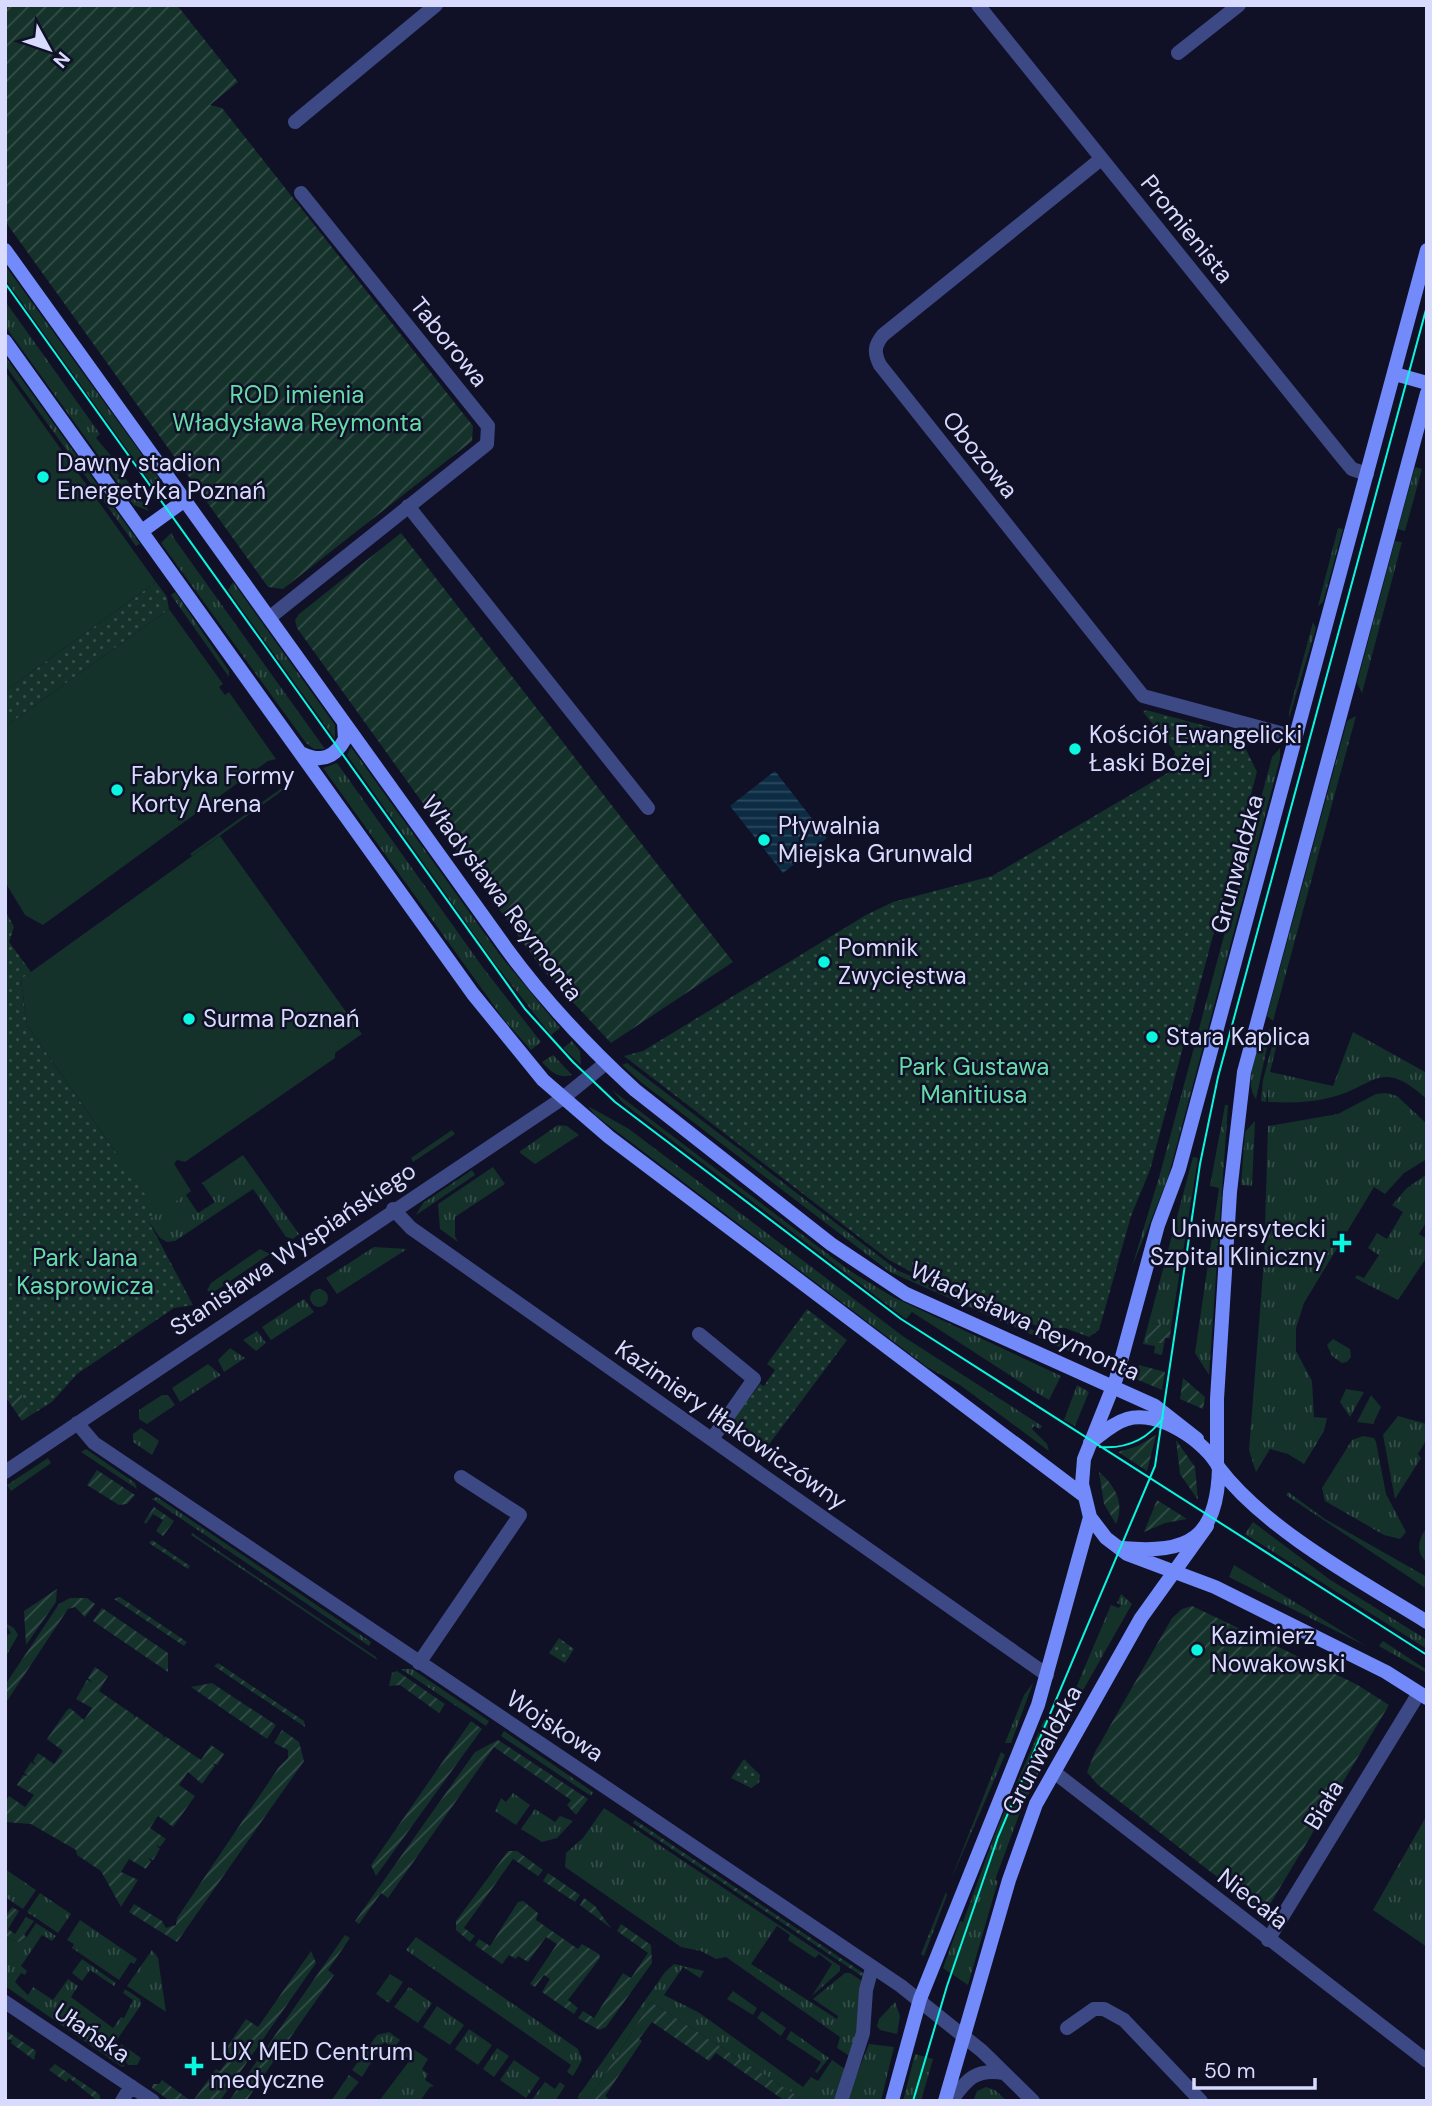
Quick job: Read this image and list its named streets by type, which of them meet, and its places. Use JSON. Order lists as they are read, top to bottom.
{
  "streets": {
    "main road": ["Grunwaldzka", "Władysława Reymonta"],
    "street": [
      "Promienista",
      "Taborowa",
      "Obozowa",
      "Stanisława Wyspiańskiego",
      "Kazimiery Iłłakowiczówny",
      "Wojskowa",
      "Biała",
      "Niecała",
      "Ułańska"
    ]
  },
  "crossings": [
    ["Promienista", "Obozowa"],
    ["Promienista", "Grunwaldzka"],
    ["Taborowa", "Władysława Reymonta"],
    ["Obozowa", "Grunwaldzka"],
    ["Grunwaldzka", "Władysława Reymonta"],
    ["Grunwaldzka", "Kazimiery Iłłakowiczówny"],
    ["Grunwaldzka", "Wojskowa"],
    ["Grunwaldzka", "Niecała"],
    ["Władysława Reymonta", "Stanisława Wyspiańskiego"],
    ["Stanisława Wyspiańskiego", "Kazimiery Iłłakowiczówny"],
    ["Stanisława Wyspiańskiego", "Wojskowa"],
    ["Biała", "Niecała"]
  ],
  "parks": ["ROD imienia Władysława Reymonta", "Park Gustawa Manitiusa", "Park Jana Kasprowicza"],
  "places": {
    "other": [
      "Dawny stadion Energetyka Poznań",
      "Kościół Ewangelicki Łaski Bożej",
      "Fabryka Formy Korty Arena",
      "Pływalnia Miejska Grunwald",
      "Pomnik Zwycięstwa",
      "Surma Poznań",
      "Stara Kaplica",
      "Kazimierz Nowakowski"
    ],
    "health": ["Uniwersytecki Szpital Kliniczny", "LUX MED Centrum medyczne"]
  },
  "scale_bar": "50 m",
  "north": "bottom right"
}
